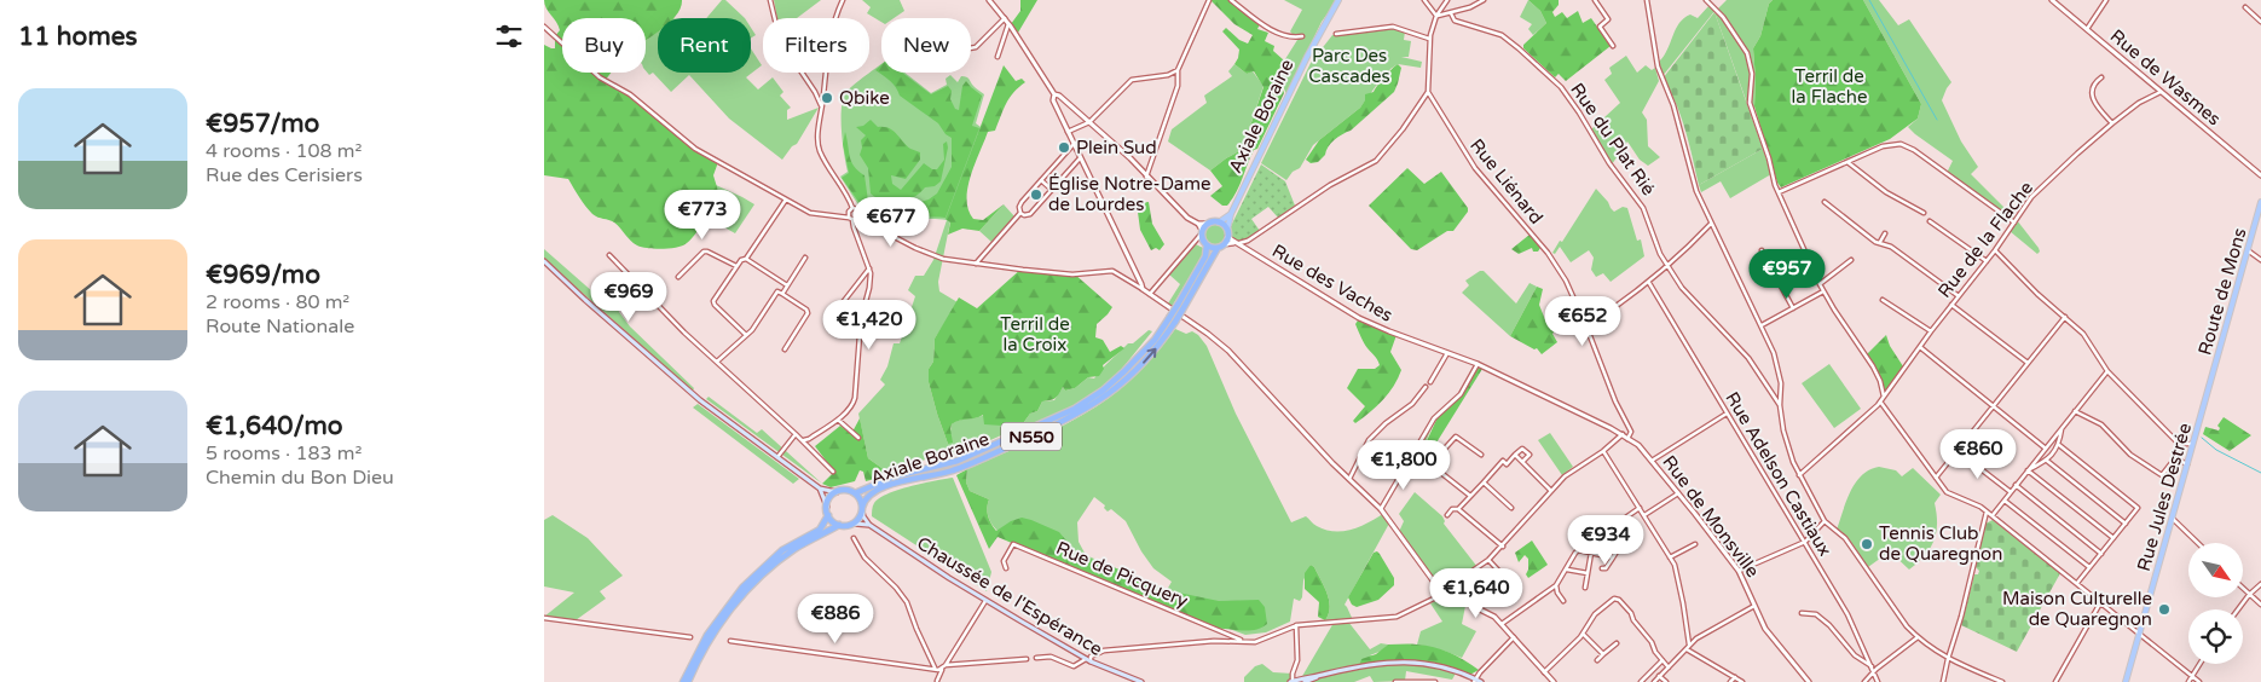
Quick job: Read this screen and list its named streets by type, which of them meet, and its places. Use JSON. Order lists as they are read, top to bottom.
{
  "streets": {
    "highway": ["Axiale Boraine", "N550"],
    "main road": ["Route de Mons", "Rue Jules Destrée", "Chaussée de l'Espérance"],
    "street": [
      "Rue de Wasmes",
      "Rue du Plat Rié",
      "Rue Liénard",
      "Rue de la Flache",
      "Rue des Vaches",
      "Rue Adelson Castiaux",
      "Rue de Monsville",
      "Rue de Picquery"
    ]
  },
  "crossings": [
    ["Rue de Wasmes", "Rue de la Flache"],
    ["Axiale Boraine", "Rue des Vaches"],
    ["Axiale Boraine", "N550"],
    ["Rue Liénard", "Rue de Monsville"],
    ["Rue des Vaches", "Rue de Monsville"],
    ["Route de Mons", "Rue Jules Destrée"]
  ],
  "one_way": ["Axiale Boraine"],
  "parks": ["Parc Des Cascades", "Terril de la Flache", "Terril de la Croix"],
  "places": [
    "Qbike",
    "Plein Sud",
    "Église Notre-Dame de Lourdes",
    "Tennis Club de Quaregnon",
    "Maison Culturelle de Quaregnon"
  ],
  "north": "bottom right",
  "page": {
    "heading": "11 homes",
    "chip": [
      "Buy",
      "Rent",
      "Filters",
      "New"
    ],
    "list": [
      {
        "name": "€957/mo",
        "note": "4 rooms · 108 m² · Rue des Cerisiers"
      },
      {
        "name": "€969/mo",
        "note": "2 rooms · 80 m² · Route Nationale"
      },
      {
        "name": "€1,640/mo",
        "note": "5 rooms · 183 m² · Chemin du Bon Dieu"
      }
    ],
    "price": [
      "€773",
      "€677",
      "€957",
      "€969",
      "€652",
      "€1,420",
      "€860",
      "€1,800",
      "€934",
      "€1,640",
      "€886"
    ]
  }
}
